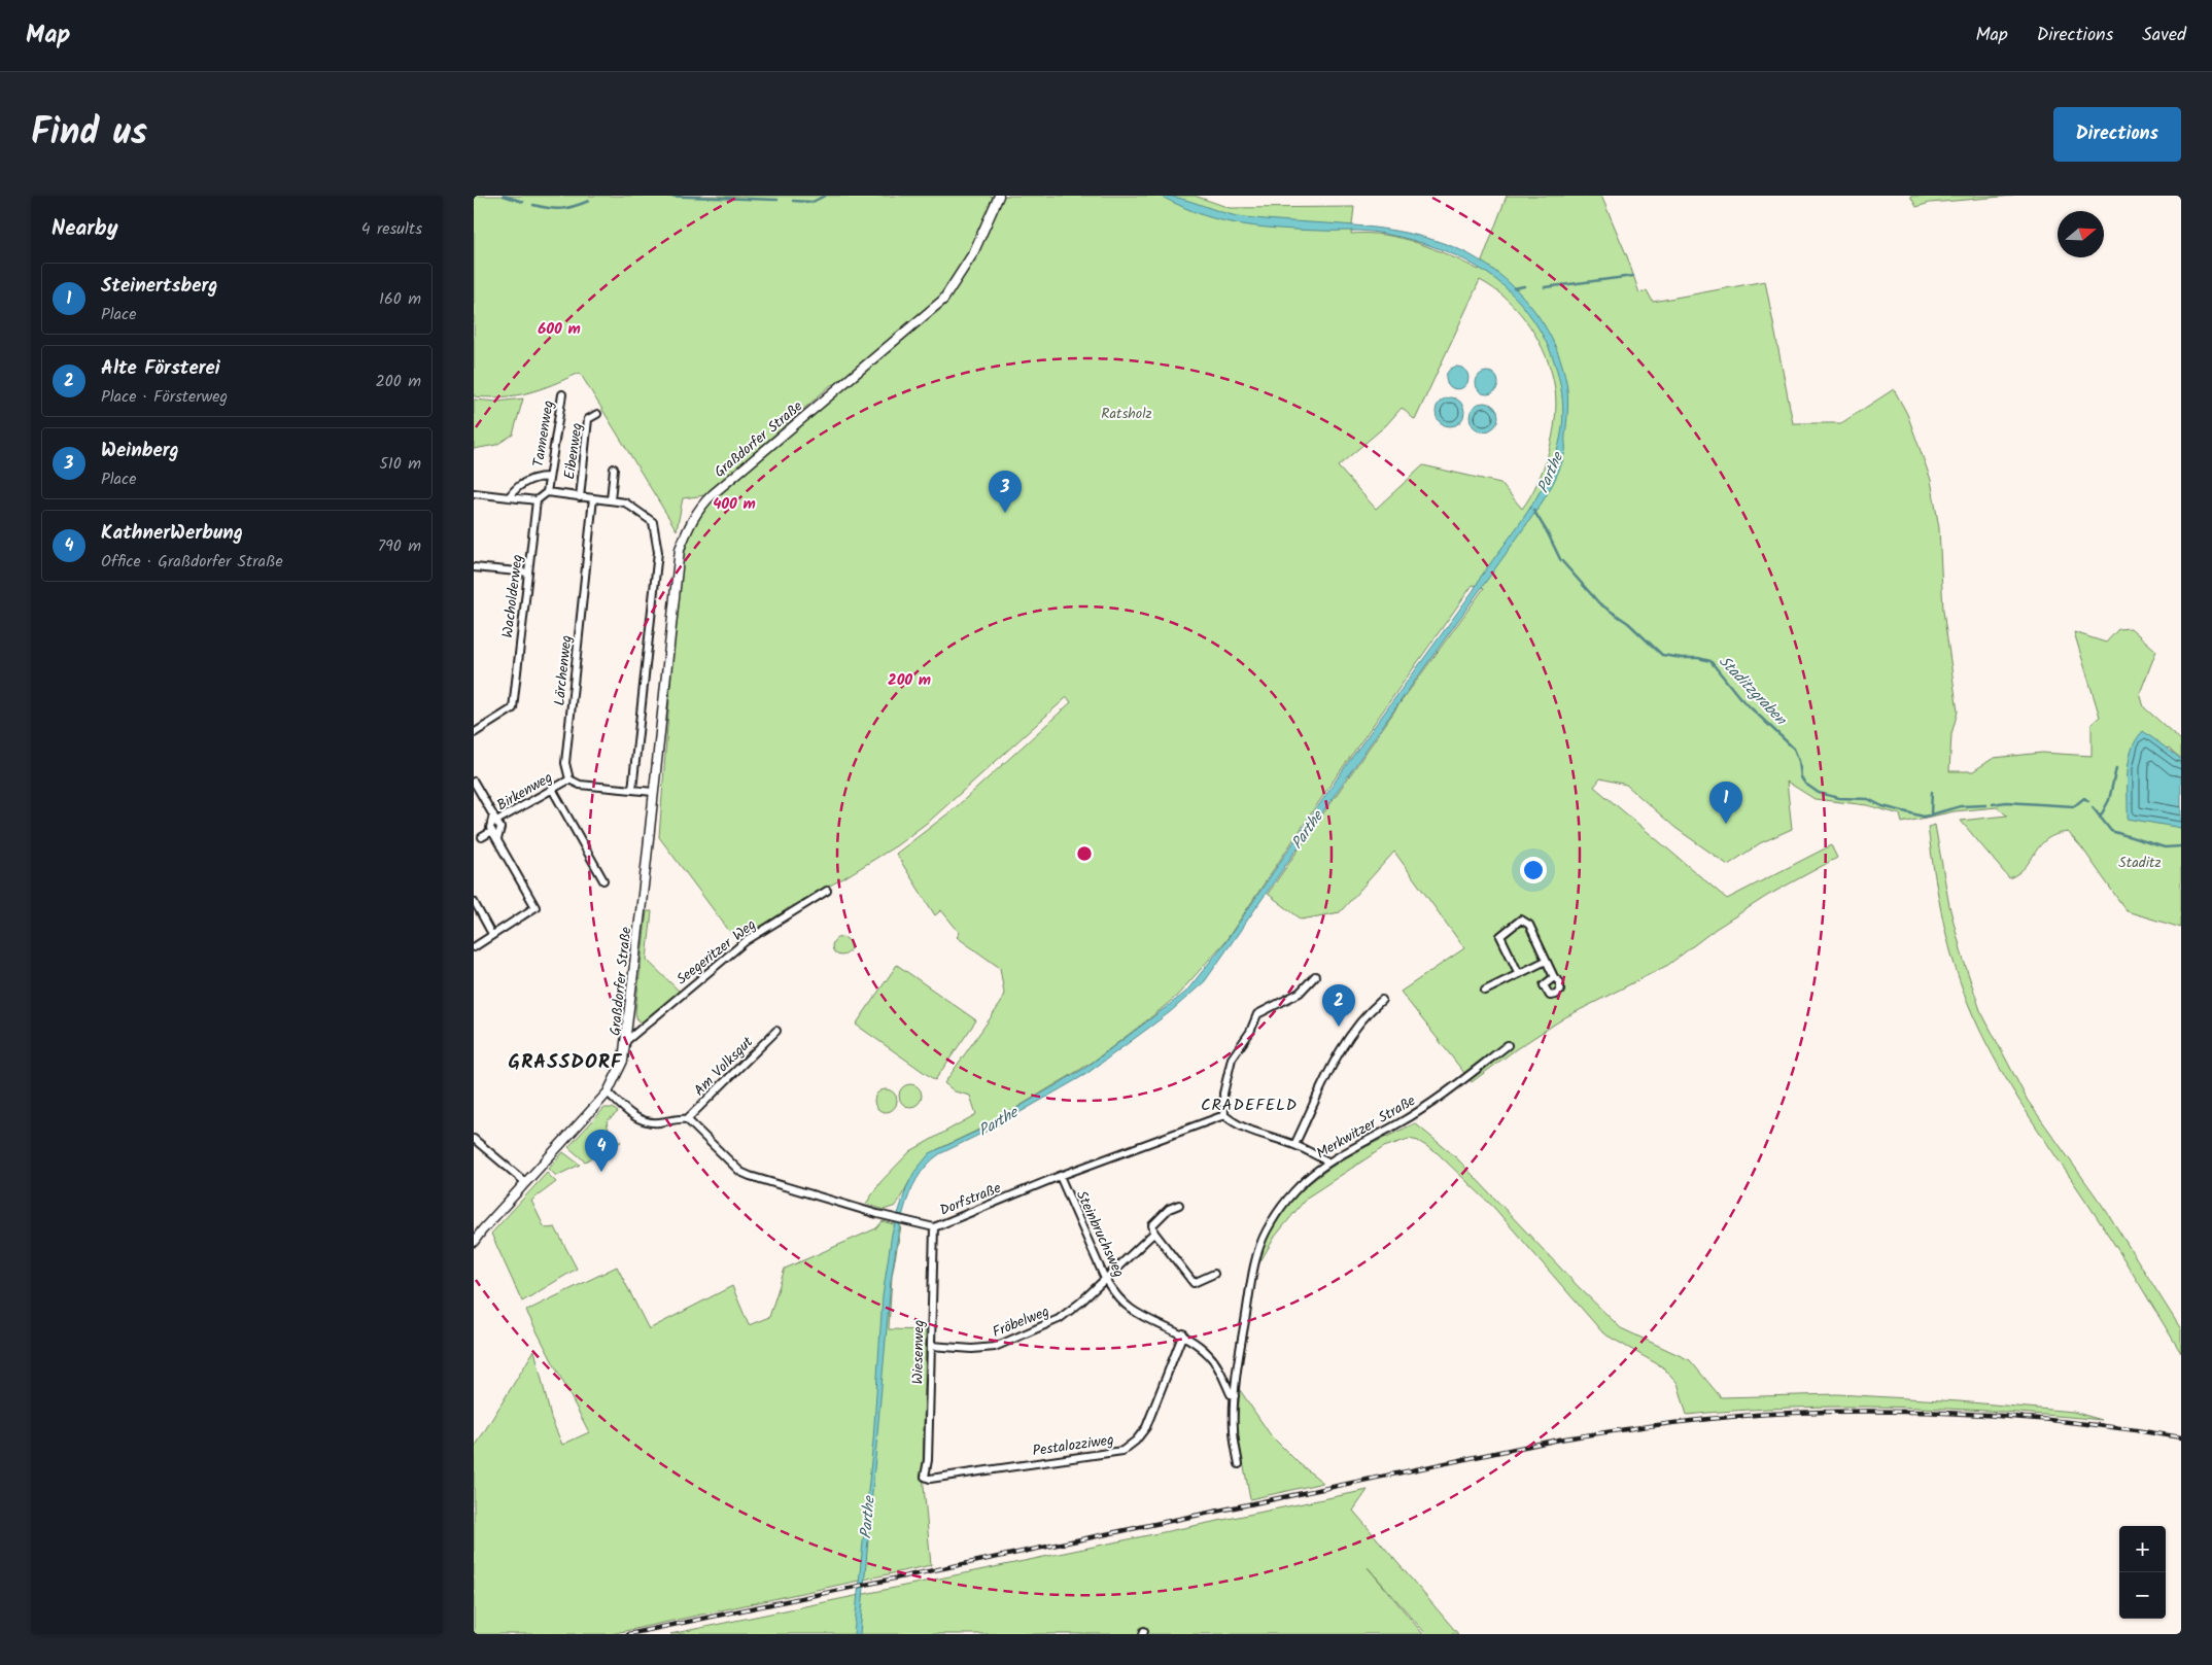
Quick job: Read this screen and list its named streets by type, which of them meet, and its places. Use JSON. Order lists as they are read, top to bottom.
{
  "streets": {
    "street": [
      "Tannenweg",
      "Graßdorfer Straße",
      "Eibenweg",
      "Wacholderweg",
      "Lärchenweg",
      "Birkenweg",
      "Seegeritzer Weg",
      "Am Volksgut",
      "Merkwitzer Straße",
      "Dorfstraße",
      "Steinbruchsweg",
      "Fröbelweg",
      "Wiesenweg",
      "Pestalozziweg"
    ]
  },
  "crossings": [
    ["Graßdorfer Straße", "Seegeritzer Weg"],
    ["Lärchenweg", "Birkenweg"],
    ["Am Volksgut", "Dorfstraße"],
    ["Merkwitzer Straße", "Steinbruchsweg"],
    ["Dorfstraße", "Steinbruchsweg"],
    ["Dorfstraße", "Wiesenweg"],
    ["Steinbruchsweg", "Fröbelweg"],
    ["Steinbruchsweg", "Pestalozziweg"],
    ["Fröbelweg", "Wiesenweg"],
    ["Wiesenweg", "Pestalozziweg"]
  ],
  "districts": ["GRASSDORF", "CRADEFELD"],
  "water": ["Parthe", "Staditzgraben"],
  "parks": ["Ratsholz", "Staditz"],
  "north": "right",
  "page": {
    "header": "Map",
    "nav": ["Map", "Directions", "Saved"],
    "title": "Find us",
    "buttons": "Directions",
    "heading": ["Nearby", "4 results"],
    "list": [
      {
        "mark": "1",
        "name": "Steinertsberg",
        "note": "Place",
        "value": "160 m"
      },
      {
        "mark": "2",
        "name": "Alte Försterei",
        "note": "Place · Försterweg",
        "value": "200 m"
      },
      {
        "mark": "3",
        "name": "Weinberg",
        "note": "Place",
        "value": "510 m"
      },
      {
        "mark": "4",
        "name": "KathnerWerbung",
        "note": "Office · Graßdorfer Straße",
        "value": "790 m"
      }
    ],
    "pins": [
      "3",
      "1",
      "2",
      "4"
    ],
    "map_buttons": ["+", "−"]
  },
  "rings": ["600 m", "400 m", "200 m"]
}
